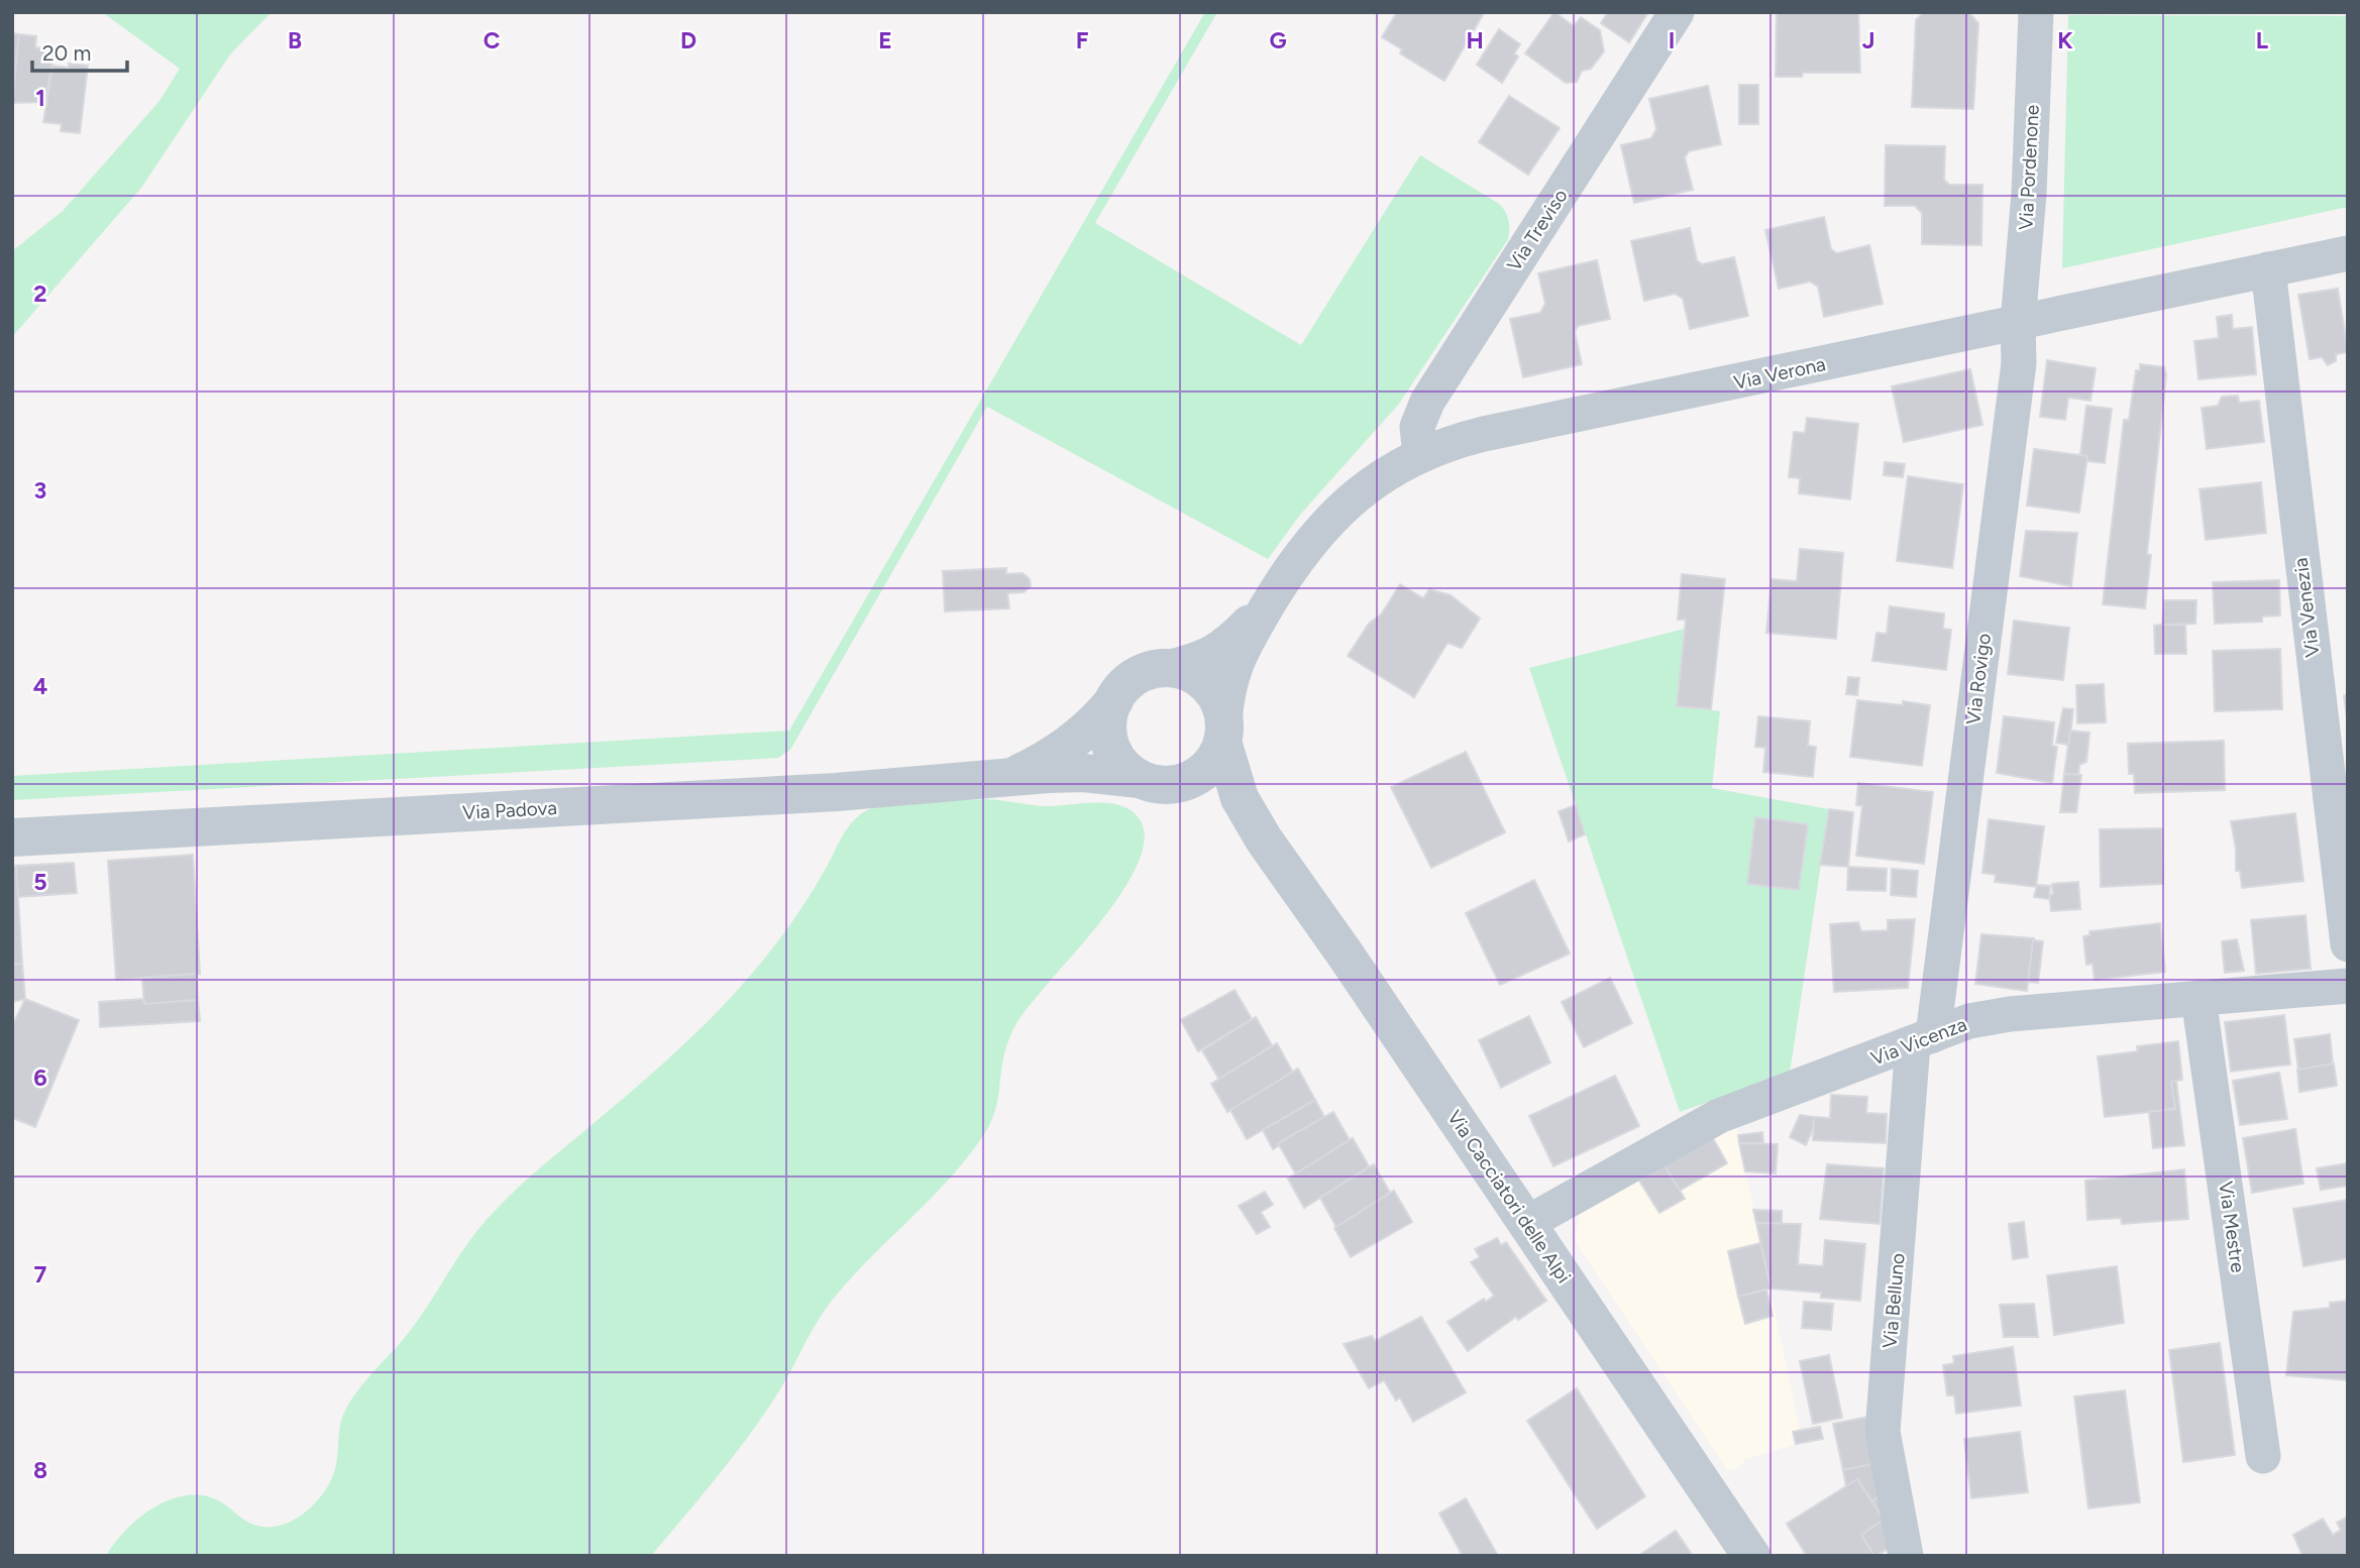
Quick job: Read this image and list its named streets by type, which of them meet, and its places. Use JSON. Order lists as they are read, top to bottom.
{
  "streets": {
    "street": [
      "Via Pordenone",
      "Via Treviso",
      "Via Verona",
      "Via Venezia",
      "Via Rovigo",
      "Via Padova",
      "Via Vicenza",
      "Via Cacciatori delle Alpi",
      "Via Mestre",
      "Via Belluno"
    ]
  },
  "crossings": [
    ["Via Pordenone", "Via Verona"],
    ["Via Pordenone", "Via Rovigo"],
    ["Via Treviso", "Via Verona"],
    ["Via Verona", "Via Venezia"],
    ["Via Verona", "Via Rovigo"],
    ["Via Verona", "Via Padova"],
    ["Via Verona", "Via Cacciatori delle Alpi"],
    ["Via Rovigo", "Via Vicenza"],
    ["Via Rovigo", "Via Belluno"],
    ["Via Padova", "Via Cacciatori delle Alpi"],
    ["Via Vicenza", "Via Cacciatori delle Alpi"],
    ["Via Vicenza", "Via Mestre"],
    ["Via Vicenza", "Via Belluno"]
  ],
  "scale_bar": "20 m",
  "grid": {
    "columns": [
      "B",
      "C",
      "D",
      "E",
      "F",
      "G",
      "H",
      "I",
      "J",
      "K",
      "L"
    ],
    "rows": [
      "1",
      "2",
      "3",
      "4",
      "5",
      "6",
      "7",
      "8"
    ]
  }
}
